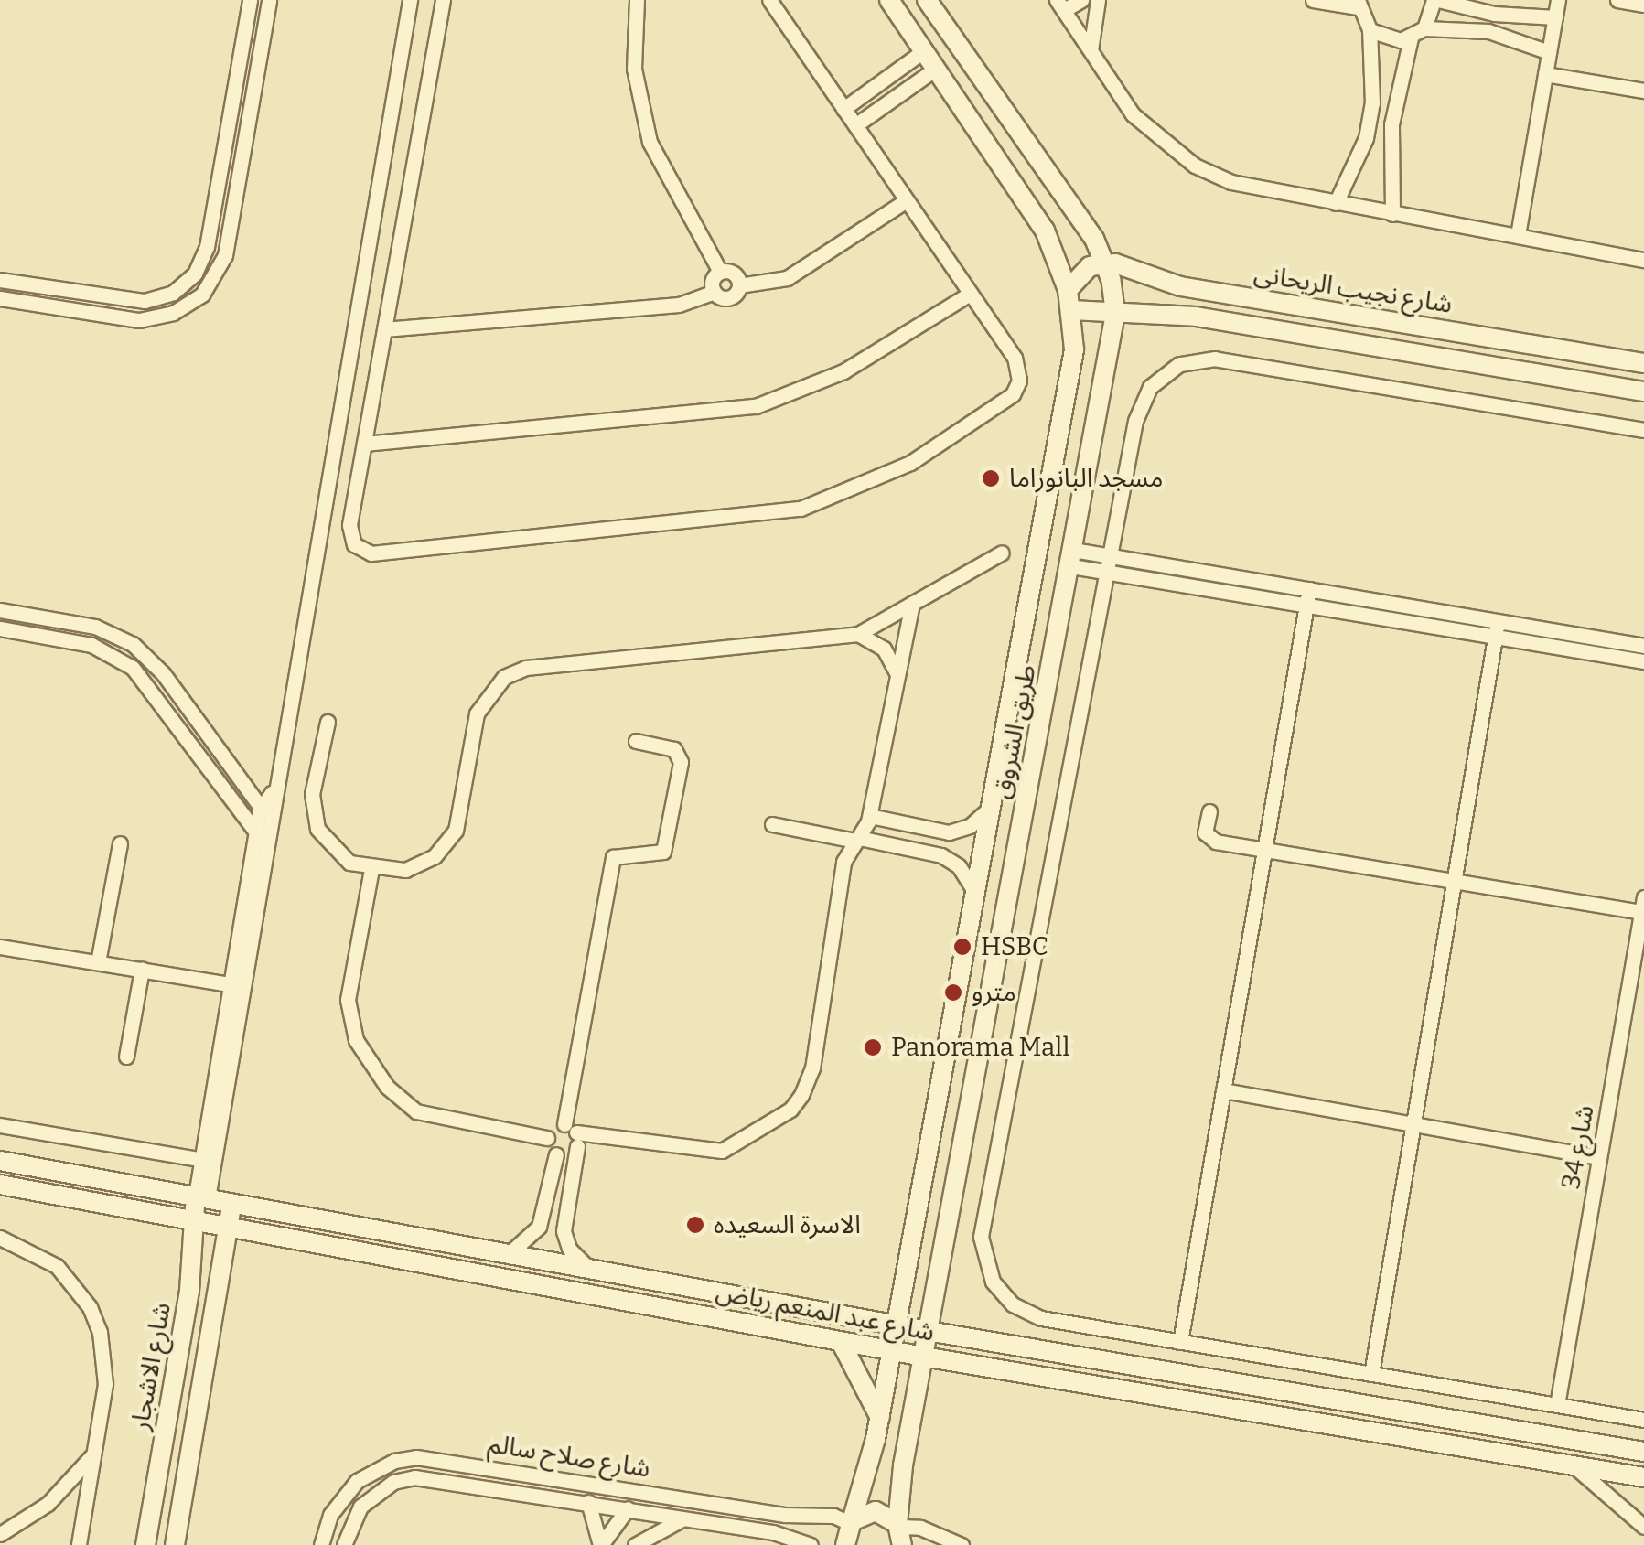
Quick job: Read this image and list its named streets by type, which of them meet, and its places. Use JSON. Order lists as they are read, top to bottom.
{
  "streets": {
    "street": [
      "شارع نجيب الريحانى",
      "طريق الشروق",
      "شارع 34",
      "شارع عبد المنعم رياض",
      "شارع الاشجار",
      "شارع صلاح سالم"
    ]
  },
  "crossings": [
    ["شارع نجيب الريحانى", "طريق الشروق"],
    ["طريق الشروق", "شارع عبد المنعم رياض"],
    ["طريق الشروق", "شارع صلاح سالم"],
    ["شارع عبد المنعم رياض", "شارع الاشجار"]
  ],
  "places": [
    "مسجد البانوراما",
    "HSBC",
    "مترو",
    "Panorama Mall",
    "الاسرة السعيده"
  ]
}
